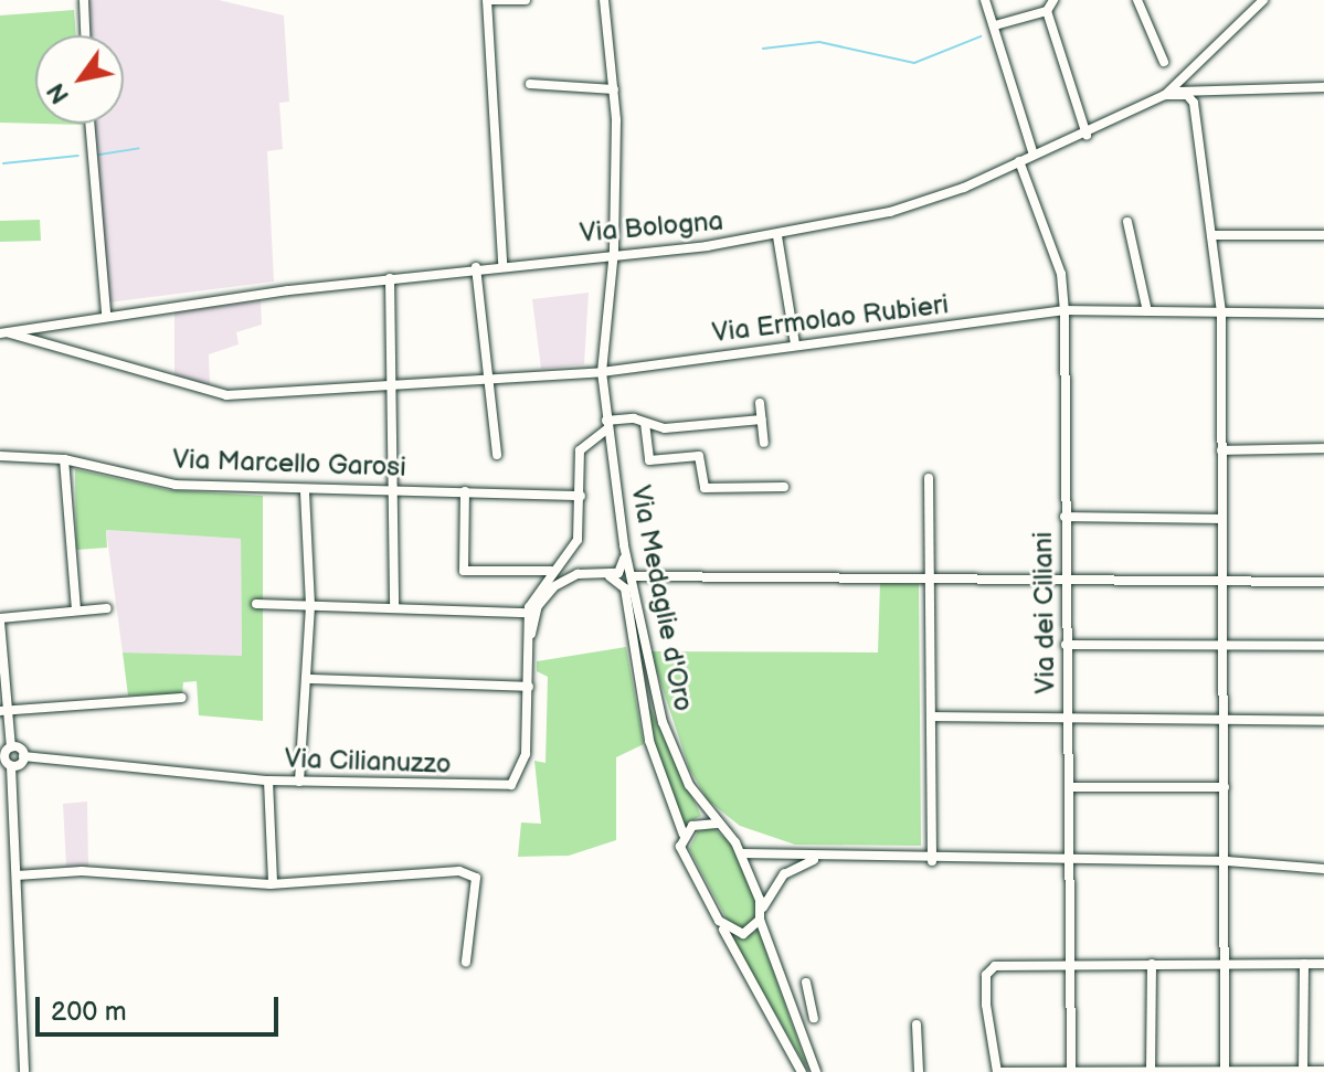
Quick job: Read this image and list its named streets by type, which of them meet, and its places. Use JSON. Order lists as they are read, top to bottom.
{
  "streets": {
    "street": [
      "Via Bologna",
      "Via Ermolao Rubieri",
      "Via Marcello Garosi",
      "Via Medaglie d'Oro",
      "Via dei Ciliani",
      "Via Cilianuzzo"
    ]
  },
  "crossings": [
    ["Via Bologna", "Via Ermolao Rubieri"],
    ["Via Bologna", "Via dei Ciliani"],
    ["Via Ermolao Rubieri", "Via Medaglie d'Oro"],
    ["Via Ermolao Rubieri", "Via dei Ciliani"]
  ],
  "scale_bar": "200 m",
  "north": "bottom left"
}
